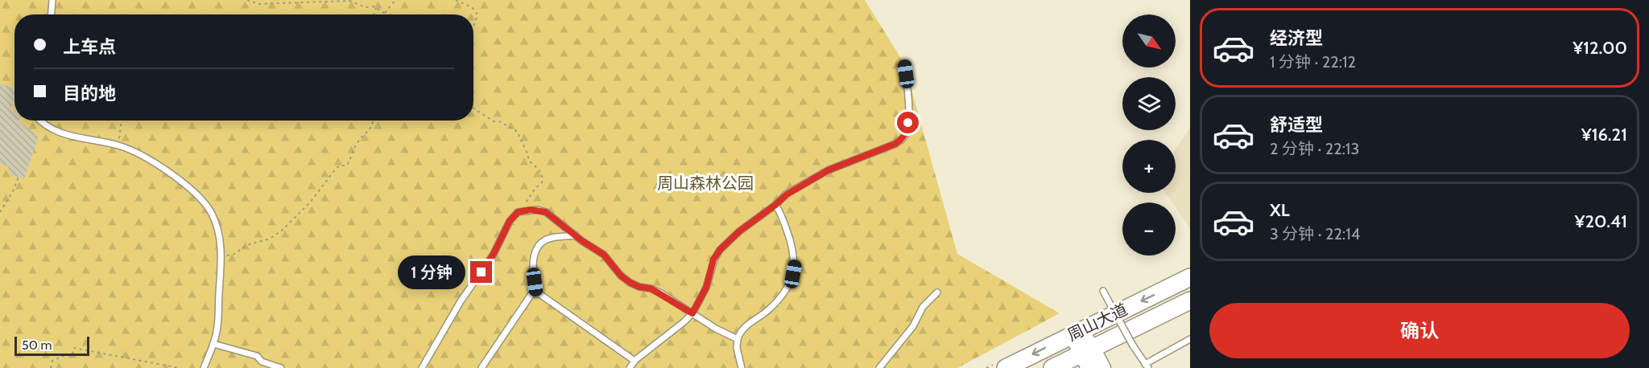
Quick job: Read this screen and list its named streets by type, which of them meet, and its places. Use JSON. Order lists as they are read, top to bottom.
{
  "streets": {
    "main road": ["周山大道"]
  },
  "parks": ["周山森林公园"],
  "scale_bar": "50 m",
  "north": "bottom right",
  "page": {
    "list": [
      {
        "name": "经济型",
        "note": "1 分钟 · 22:12",
        "value": "¥12.00"
      },
      {
        "name": "舒适型",
        "note": "2 分钟 · 22:13",
        "value": "¥16.21"
      },
      {
        "name": "XL",
        "note": "3 分钟 · 22:14",
        "value": "¥20.41"
      }
    ],
    "map_buttons": ["+", "−"],
    "banner": ["上车点", "目的地"],
    "bubble": "1 分钟",
    "buttons": "确认",
    "scale": "50 m"
  }
}
